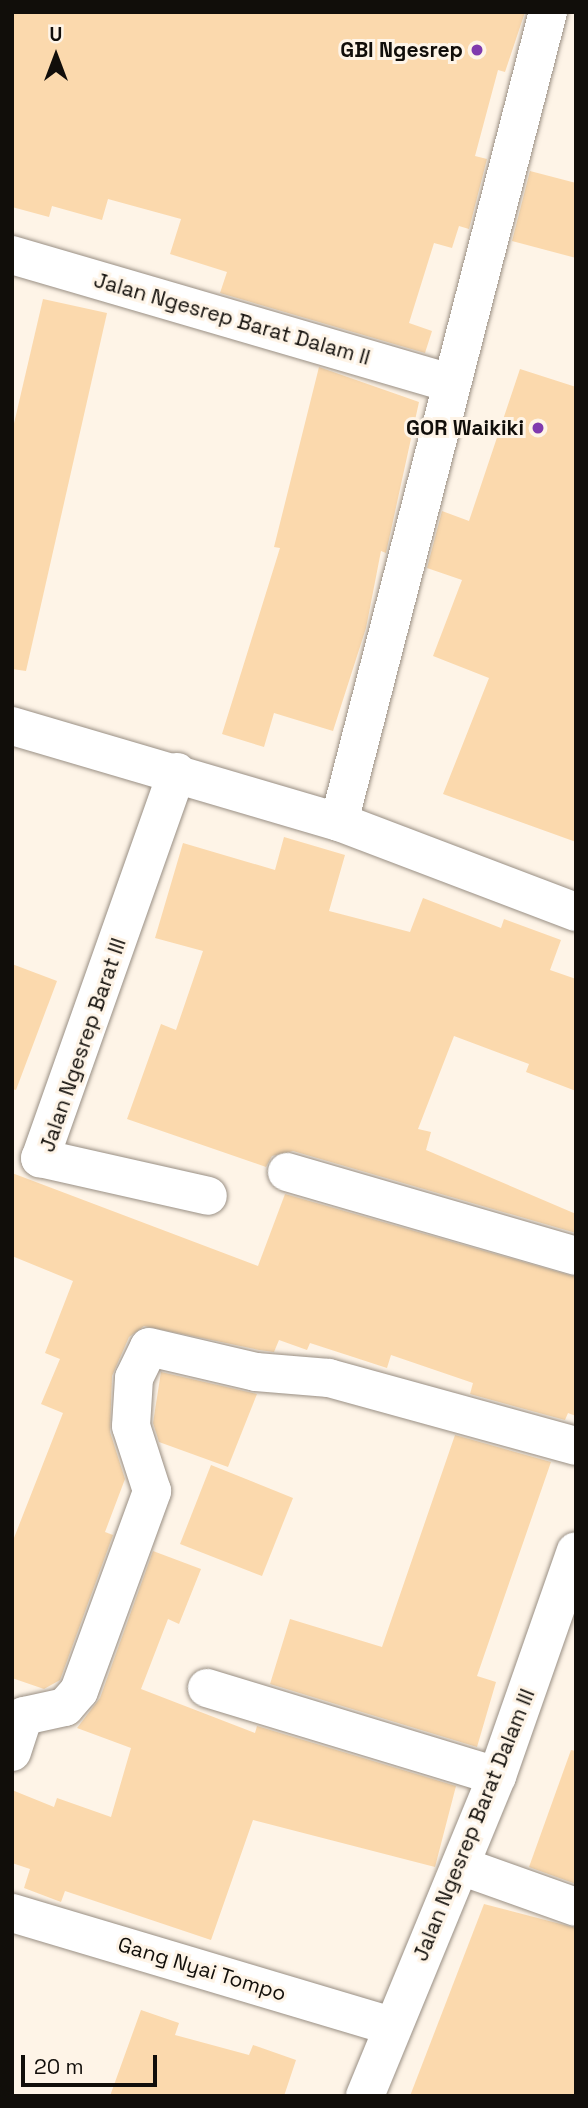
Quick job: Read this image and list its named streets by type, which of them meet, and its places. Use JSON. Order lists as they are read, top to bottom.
{
  "streets": {
    "street": [
      "Jalan Ngesrep Barat Dalam II",
      "Jalan Ngesrep Barat III",
      "Jalan Ngesrep Barat Dalam III",
      "Gang Nyai Tompo"
    ]
  },
  "crossings": [
    ["Jalan Ngesrep Barat Dalam III", "Gang Nyai Tompo"]
  ],
  "places": ["GBI Ngesrep", "GOR Waikiki"],
  "scale_bar": "20 m",
  "north": "top"
}
